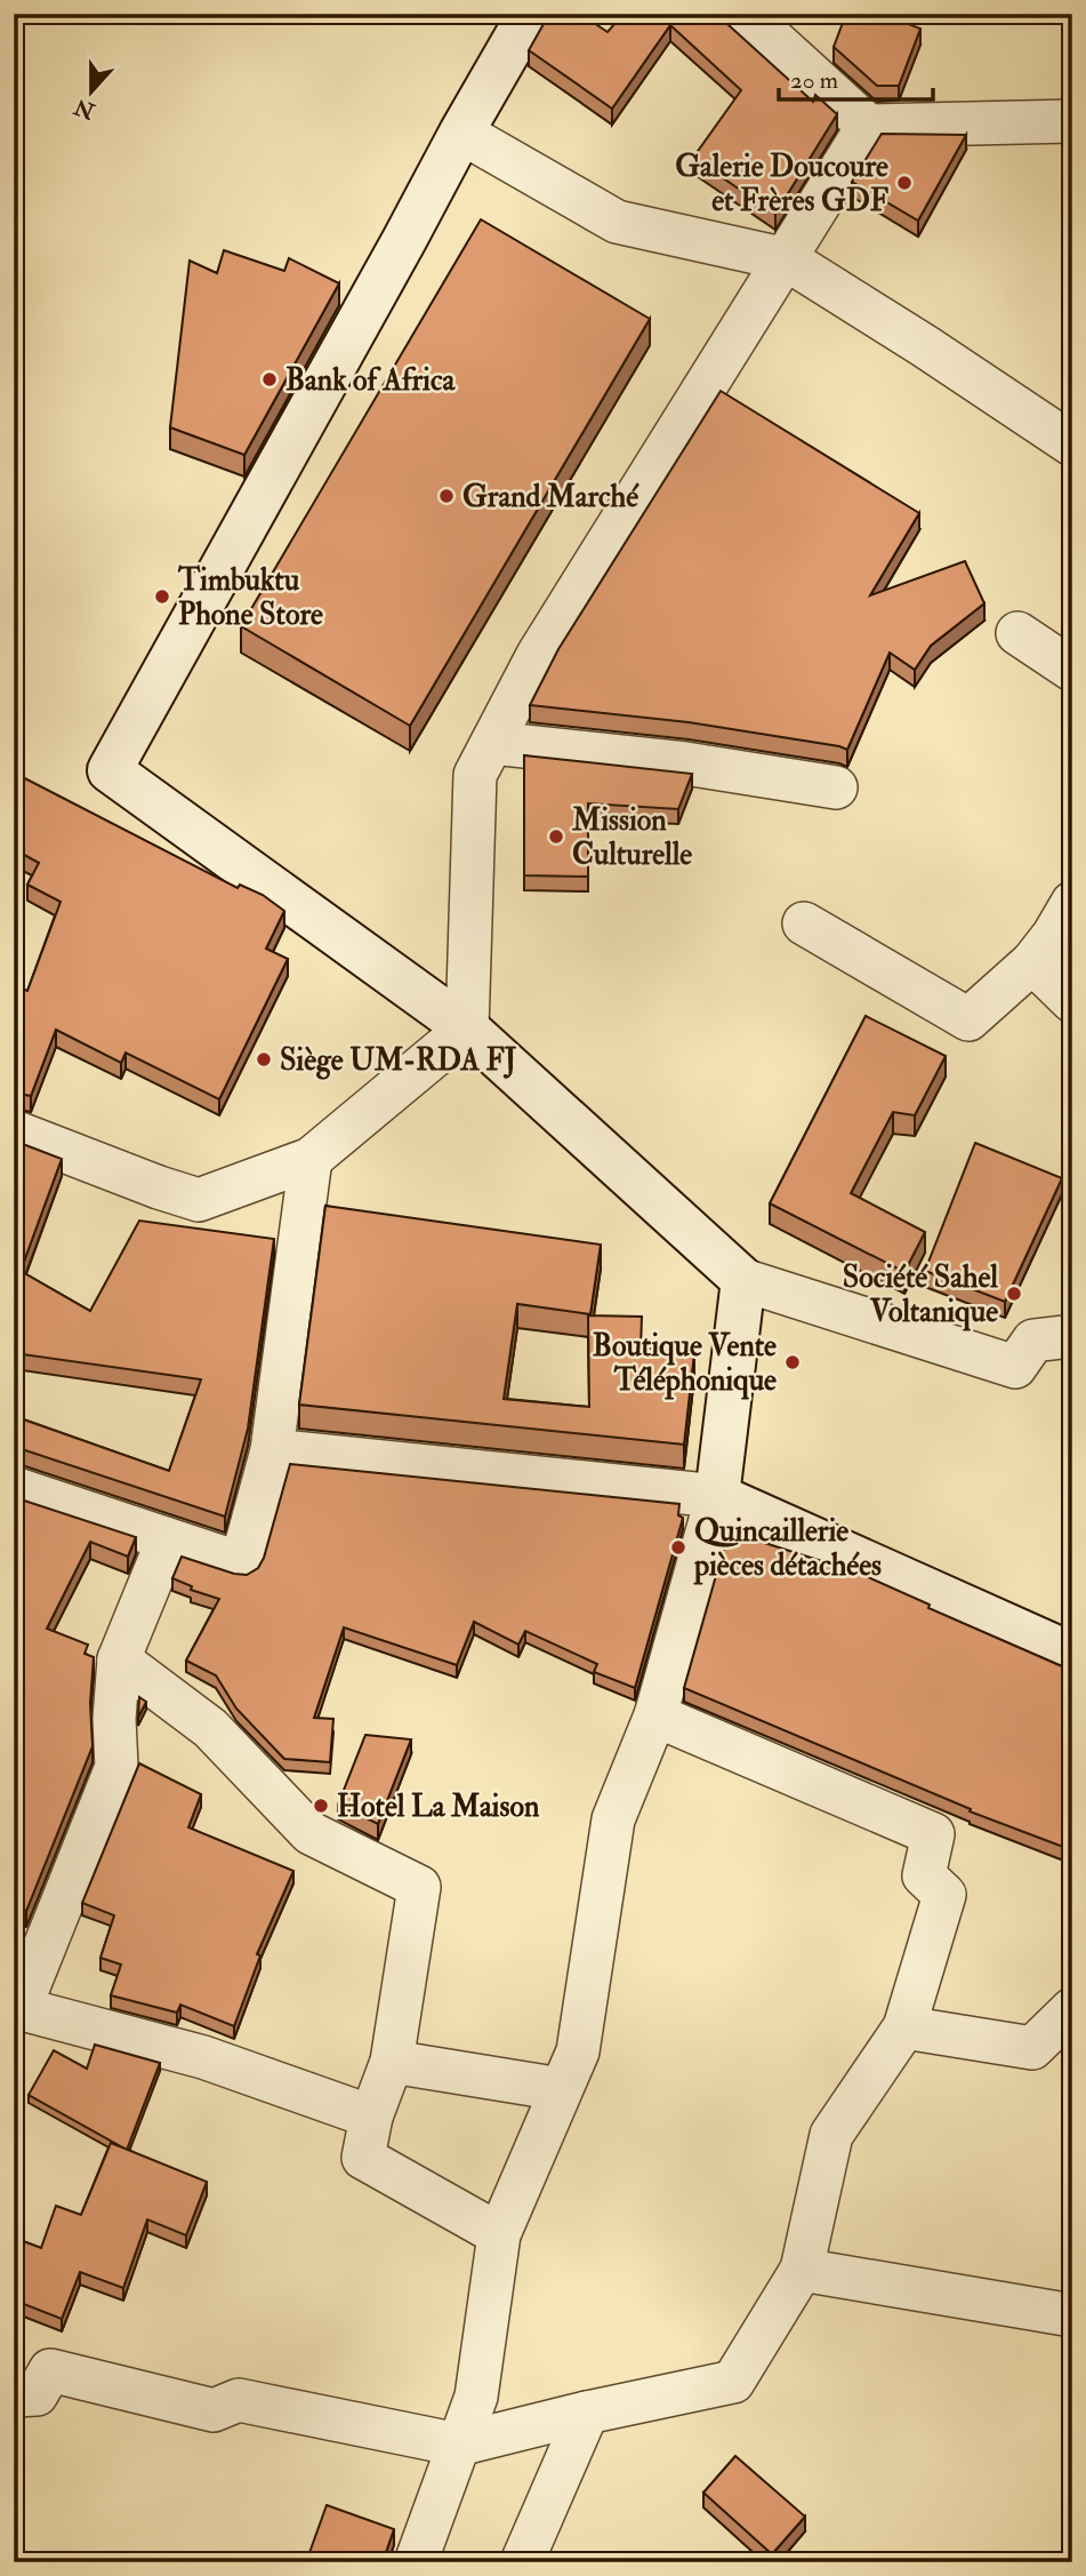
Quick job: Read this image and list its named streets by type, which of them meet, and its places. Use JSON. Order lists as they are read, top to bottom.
{
  "places": [
    "Galerie Doucoure et Frères GDF",
    "Bank of Africa",
    "Grand Marché",
    "Timbuktu Phone Store",
    "Mission Culturelle",
    "Siège UM-RDA FJ",
    "Société Sahel Voltanique",
    "Boutique Vente Téléphonique",
    "Quincaillerie pièces détachées",
    "Hotel La Maison"
  ],
  "scale_bar": "20 m",
  "north": "bottom"
}
